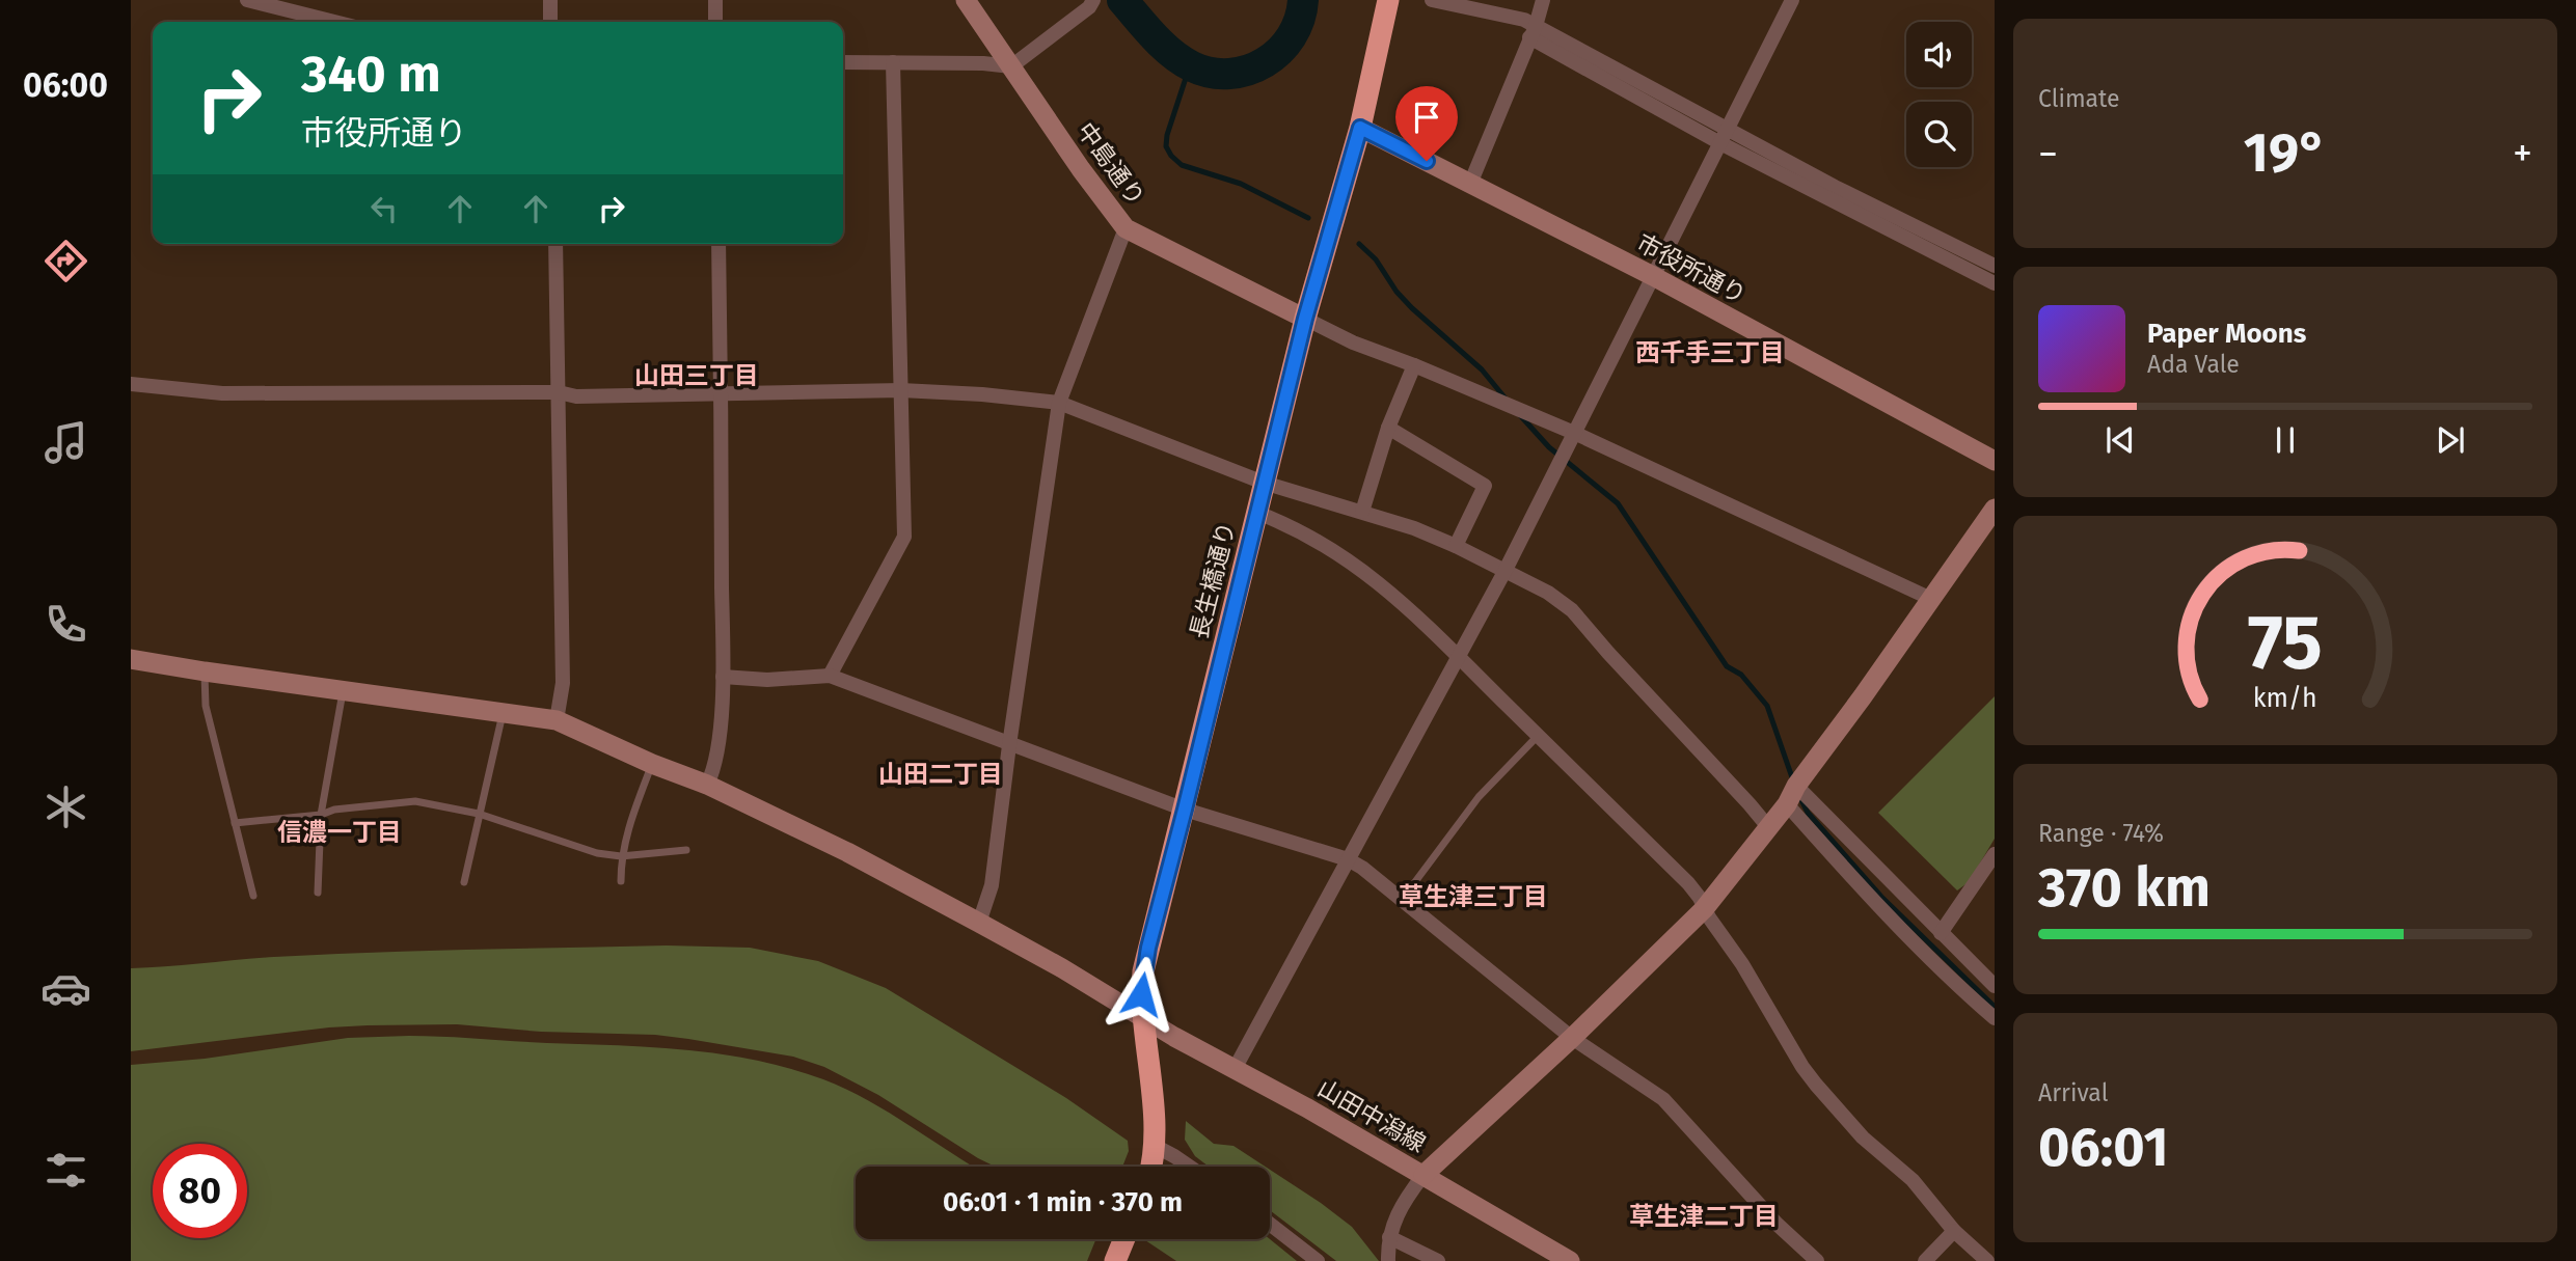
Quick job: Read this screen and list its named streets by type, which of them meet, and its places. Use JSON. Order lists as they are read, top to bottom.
{
  "streets": {
    "highway": ["長生橋通り"],
    "street": ["中島通り", "市役所通り", "山田中潟線"]
  },
  "crossings": [
    ["中島通り", "長生橋通り"],
    ["市役所通り", "長生橋通り"],
    ["長生橋通り", "山田中潟線"]
  ],
  "districts": [
    "西千手三丁目",
    "山田三丁目",
    "山田二丁目",
    "信濃一丁目",
    "草生津三丁目",
    "草生津二丁目"
  ],
  "page": {
    "tabs": "06:00",
    "tile": [
      "Climate",
      ["Range · 74%", "370 km"],
      ["Arrival", "06:01"]
    ],
    "turn": ["340 m", "市役所通り"],
    "heat": ["−", "19°", "+"],
    "song": ["Paper Moons", "Ada Vale"],
    "limit": "80",
    "trip": "06:01 · 1 min · 370 m",
    "gauge": ["75", "km/h"]
  }
}
